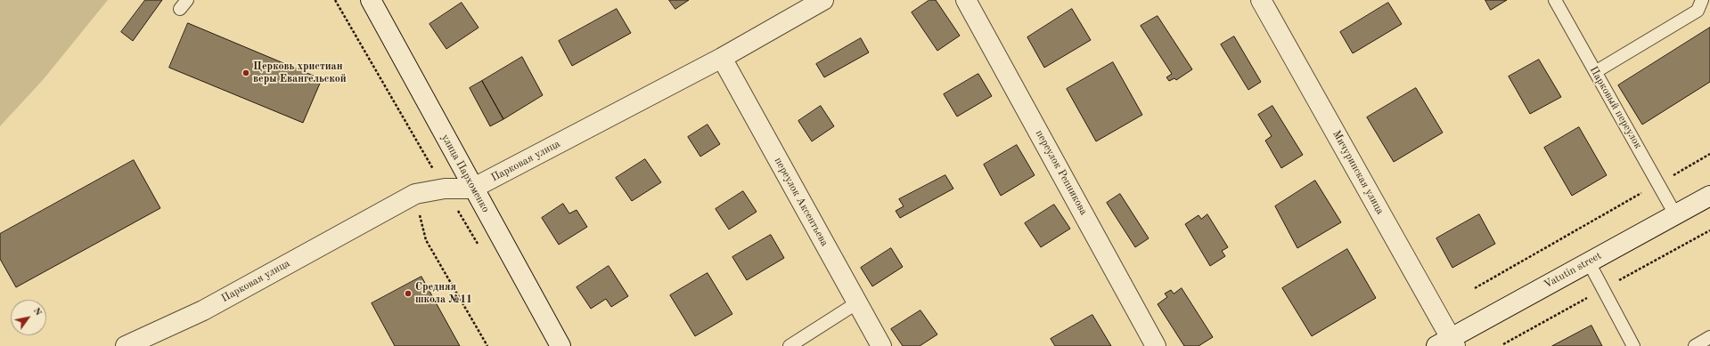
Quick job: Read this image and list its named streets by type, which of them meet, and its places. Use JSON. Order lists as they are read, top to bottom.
{
  "streets": {
    "street": [
      "Парковая улица",
      "переулок Репникова",
      "Мичуринская улица",
      "улица Пархоменко",
      "переулок Аксентьева",
      "Vatutin street"
    ],
    "lane": ["Парковый переулок"]
  },
  "crossings": [
    ["Парковый переулок", "Vatutin street"],
    ["Парковая улица", "улица Пархоменко"],
    ["Парковая улица", "переулок Аксентьева"],
    ["Мичуринская улица", "Vatutin street"]
  ],
  "places": ["Церковь христиан веры Евангельской", "Средняя школа №11"],
  "north": "top right"
}
